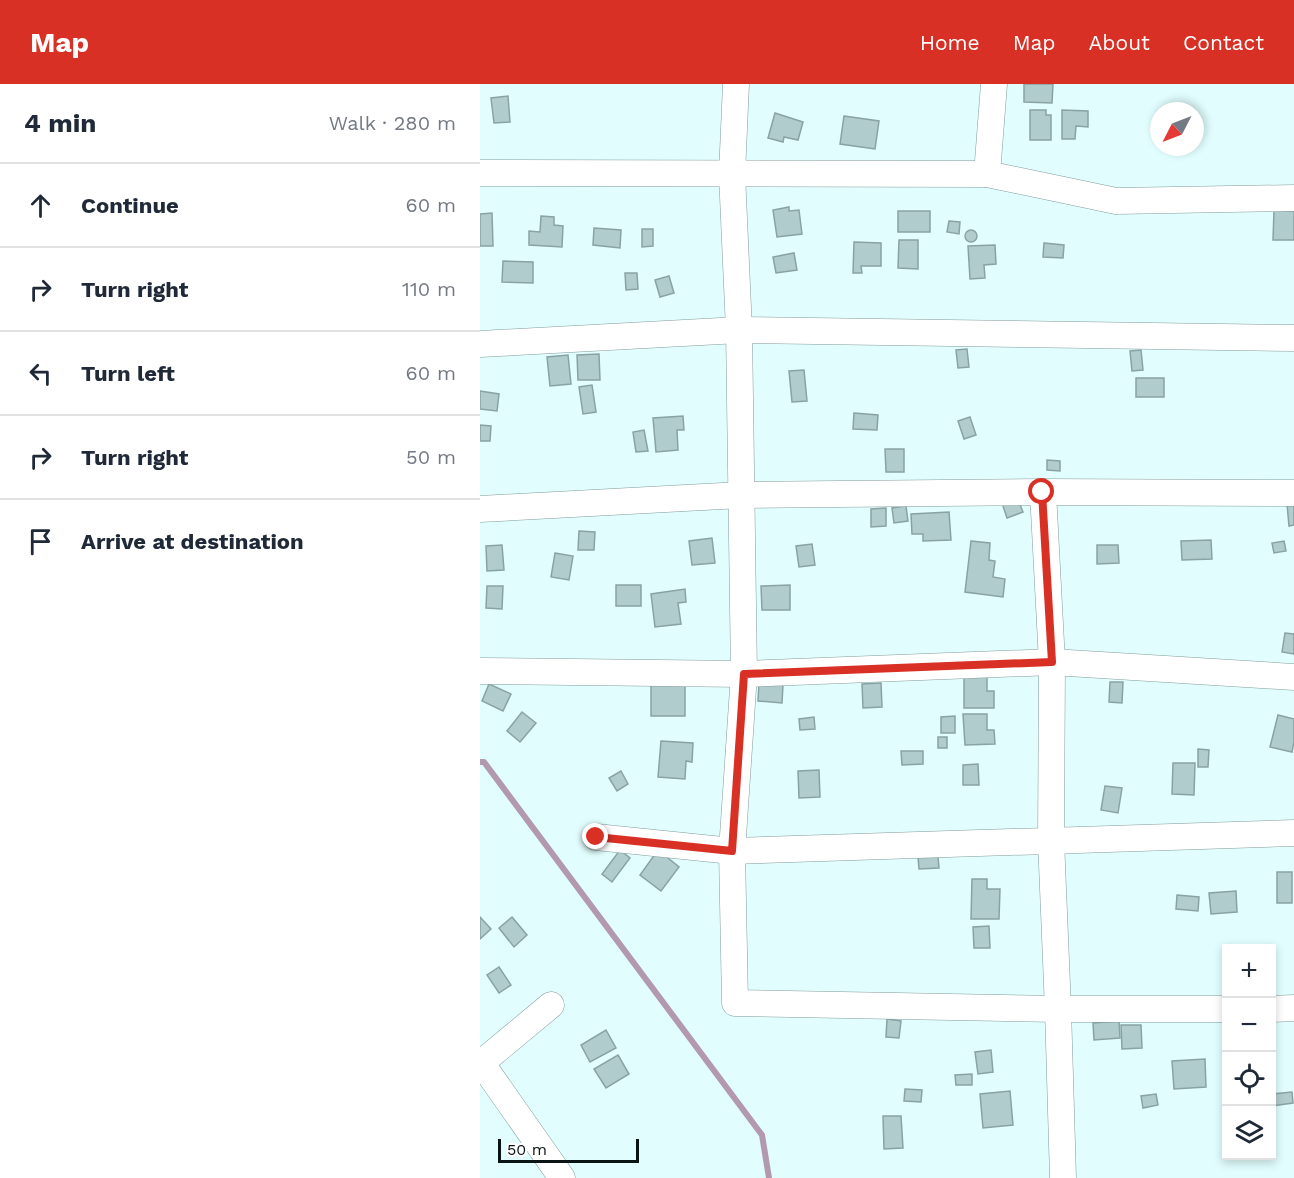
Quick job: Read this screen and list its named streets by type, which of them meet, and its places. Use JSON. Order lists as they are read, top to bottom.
{
  "scale_bar": "50 m",
  "north": "bottom left",
  "page": {
    "header": "Map",
    "nav": [
      "Home",
      "Map",
      "About",
      "Contact"
    ],
    "heading": ["4 min", "Walk · 280 m"],
    "list": [
      ["Continue", "60 m"],
      ["Turn right", "110 m"],
      ["Turn left", "60 m"],
      ["Turn right", "50 m"],
      "Arrive at destination"
    ],
    "map_buttons": ["+", "−"],
    "scale": "50 m"
  }
}
